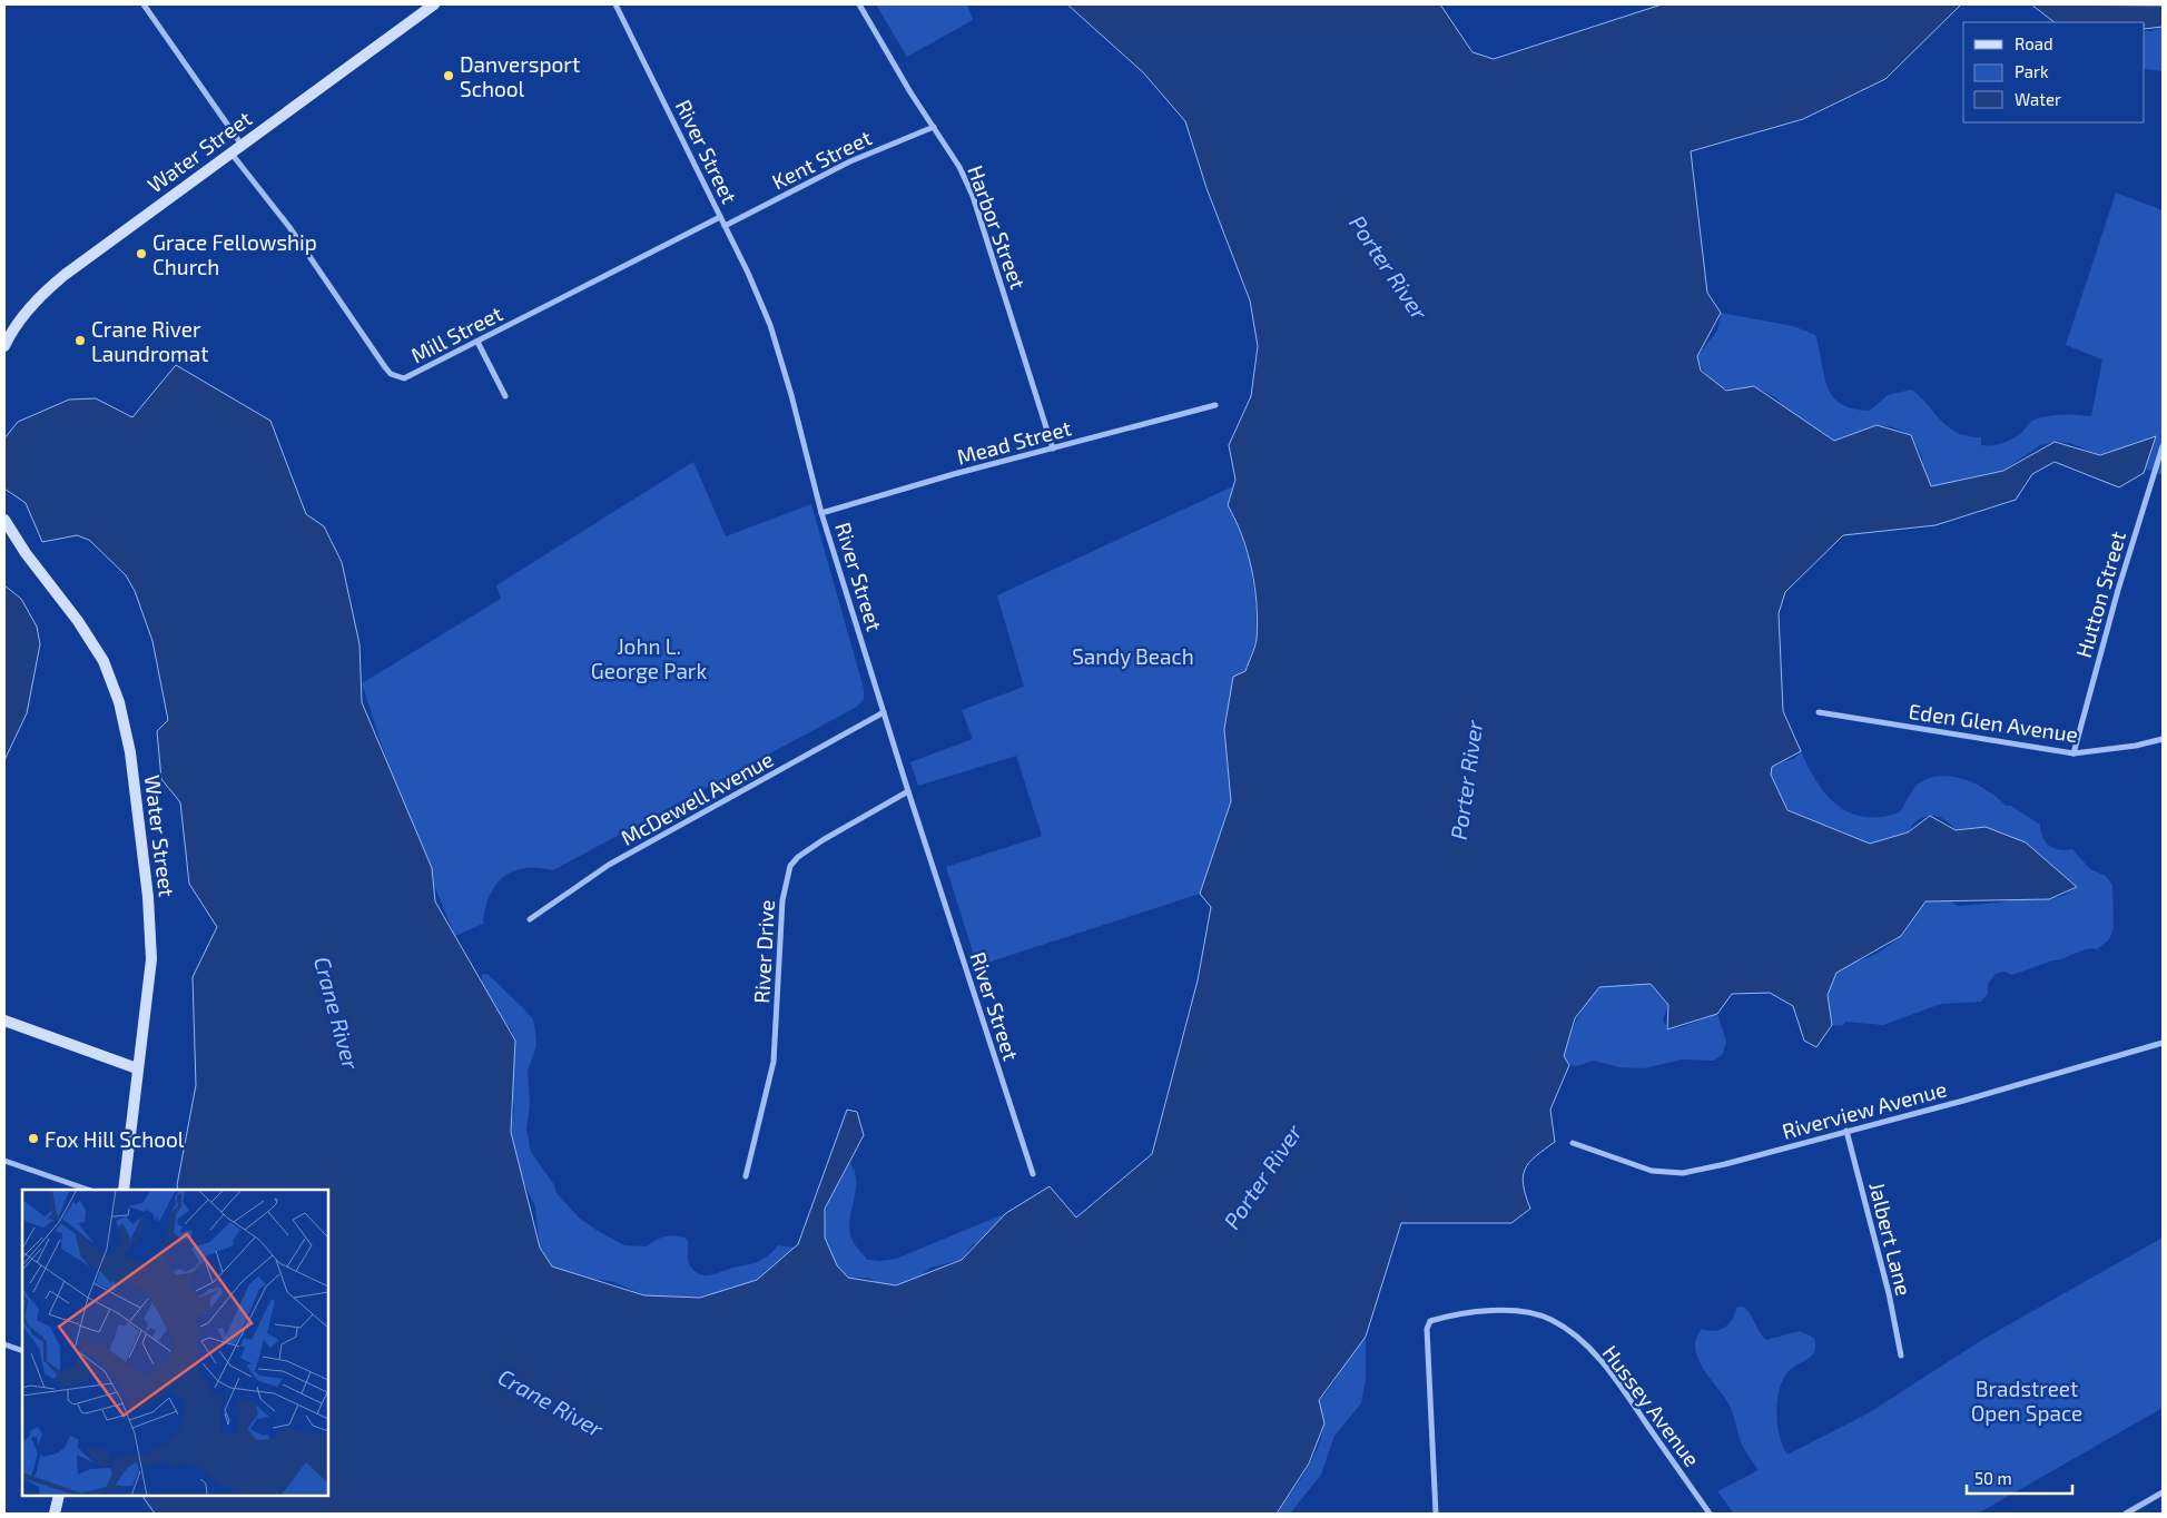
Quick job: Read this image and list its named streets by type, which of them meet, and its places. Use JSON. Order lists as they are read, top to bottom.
{
  "streets": {
    "main road": ["Water Street"],
    "street": [
      "River Street",
      "Kent Street",
      "Harbor Street",
      "Mill Street",
      "Mead Street",
      "Hutton Street",
      "Eden Glen Avenue",
      "McDewell Avenue",
      "River Drive",
      "Riverview Avenue",
      "Jalbert Lane",
      "Hussey Avenue"
    ]
  },
  "crossings": [
    ["Water Street", "Mill Street"],
    ["River Street", "Kent Street"],
    ["River Street", "Mill Street"],
    ["River Street", "Mead Street"],
    ["River Street", "McDewell Avenue"],
    ["River Street", "River Drive"],
    ["Kent Street", "Harbor Street"],
    ["Harbor Street", "Mead Street"],
    ["Hutton Street", "Eden Glen Avenue"],
    ["Riverview Avenue", "Jalbert Lane"]
  ],
  "water": ["Porter River", "Crane River"],
  "parks": ["John L. George Park", "Sandy Beach", "Bradstreet Open Space"],
  "places": [
    "Danversport School",
    "Grace Fellowship Church",
    "Crane River Laundromat",
    "Fox Hill School"
  ],
  "legend": ["Road", "Park", "Water"],
  "scale_bar": "50 m"
}
